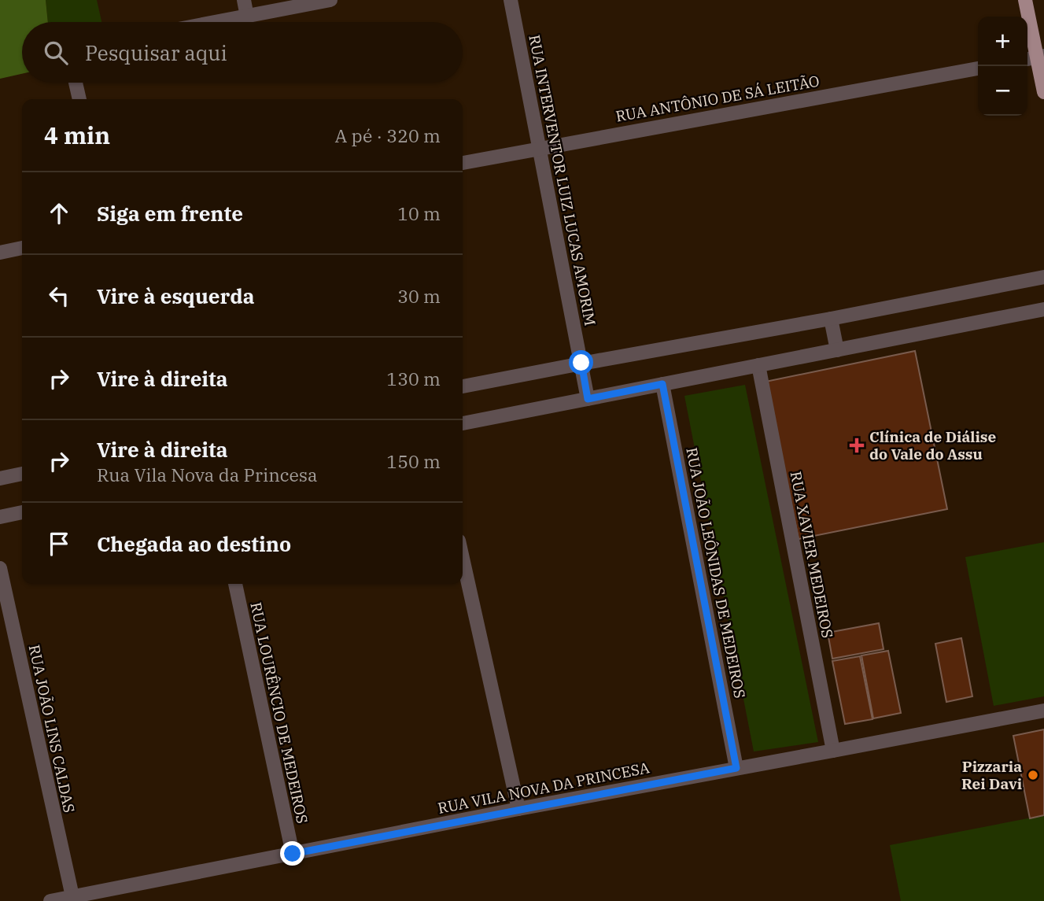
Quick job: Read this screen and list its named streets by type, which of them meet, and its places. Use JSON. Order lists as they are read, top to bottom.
{
  "streets": {
    "street": [
      "RUA ANTÔNIO DE SÁ LEITÃO",
      "RUA INTERVENTOR LUIZ LUCAS AMORIM",
      "RUA XAVIER MEDEIROS",
      "RUA JOÃO LEÔNIDAS DE MEDEIROS",
      "RUA LOURÊNCIO DE MEDEIROS",
      "RUA JOÃO LINS CALDAS",
      "RUA VILA NOVA DA PRINCESA"
    ]
  },
  "crossings": [
    ["RUA ANTÔNIO DE SÁ LEITÃO", "RUA INTERVENTOR LUIZ LUCAS AMORIM"],
    ["RUA XAVIER MEDEIROS", "RUA VILA NOVA DA PRINCESA"],
    ["RUA JOÃO LEÔNIDAS DE MEDEIROS", "RUA VILA NOVA DA PRINCESA"],
    ["RUA LOURÊNCIO DE MEDEIROS", "RUA VILA NOVA DA PRINCESA"],
    ["RUA JOÃO LINS CALDAS", "RUA VILA NOVA DA PRINCESA"]
  ],
  "places": {
    "health": ["Clínica de Diálise do Vale do Assu"],
    "other": ["Pizzaria Rei Davi"]
  },
  "page": {
    "map_buttons": ["+", "−"],
    "search": "Pesquisar aqui",
    "heading": ["4 min", "A pé · 320 m"],
    "list": [
      ["Siga em frente", "10 m"],
      ["Vire à esquerda", "30 m"],
      ["Vire à direita", "130 m"],
      ["Vire à direita", "Rua Vila Nova da Princesa", "150 m"],
      "Chegada ao destino"
    ]
  }
}
